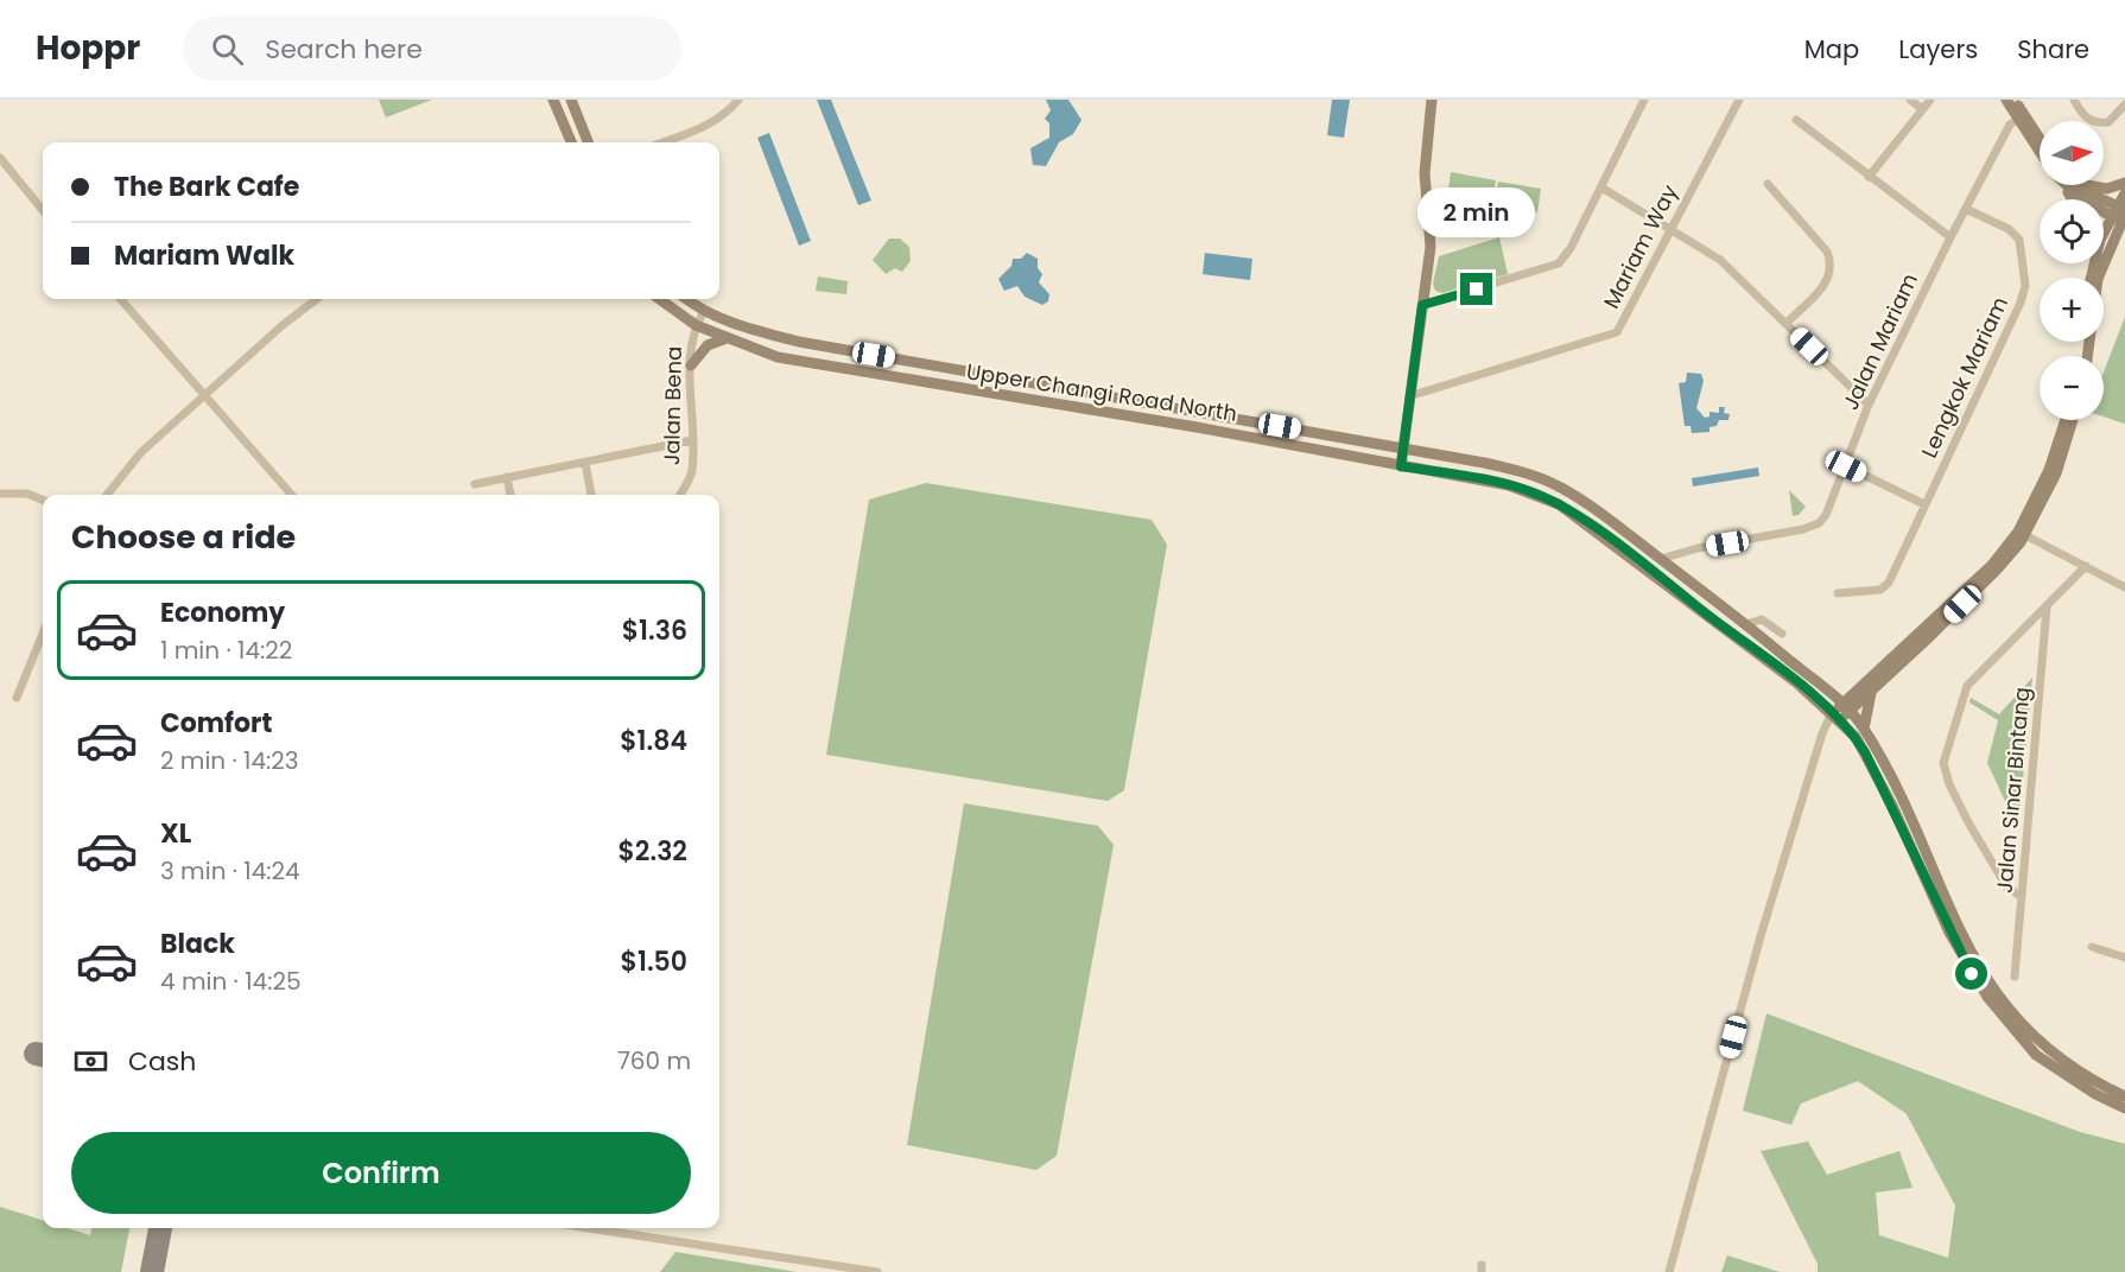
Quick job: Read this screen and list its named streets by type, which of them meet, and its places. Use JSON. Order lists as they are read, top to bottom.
{
  "streets": {
    "street": [
      "Mariam Way",
      "Jalan Mariam",
      "Lengkok Mariam",
      "Upper Changi Road North",
      "Jalan Bena",
      "Jalan Sinar Bintang"
    ]
  },
  "crossings": [
    ["Jalan Mariam", "Lengkok Mariam"],
    ["Jalan Mariam", "Upper Changi Road North"],
    ["Upper Changi Road North", "Jalan Bena"]
  ],
  "north": "right",
  "page": {
    "header": "Hoppr",
    "search": "Search here",
    "nav": ["Map", "Layers", "Share"],
    "map_buttons": ["+", "−"],
    "banner": ["The Bark Cafe", "Mariam Walk"],
    "bubble": "2 min",
    "heading": "Choose a ride",
    "list": [
      {
        "name": "Economy",
        "note": "1 min · 14:22",
        "value": "$1.36"
      },
      {
        "name": "Comfort",
        "note": "2 min · 14:23",
        "value": "$1.84"
      },
      {
        "name": "XL",
        "note": "3 min · 14:24",
        "value": "$2.32"
      },
      {
        "name": "Black",
        "note": "4 min · 14:25",
        "value": "$1.50"
      }
    ],
    "pay": ["Cash", "760 m"],
    "buttons": "Confirm"
  }
}
